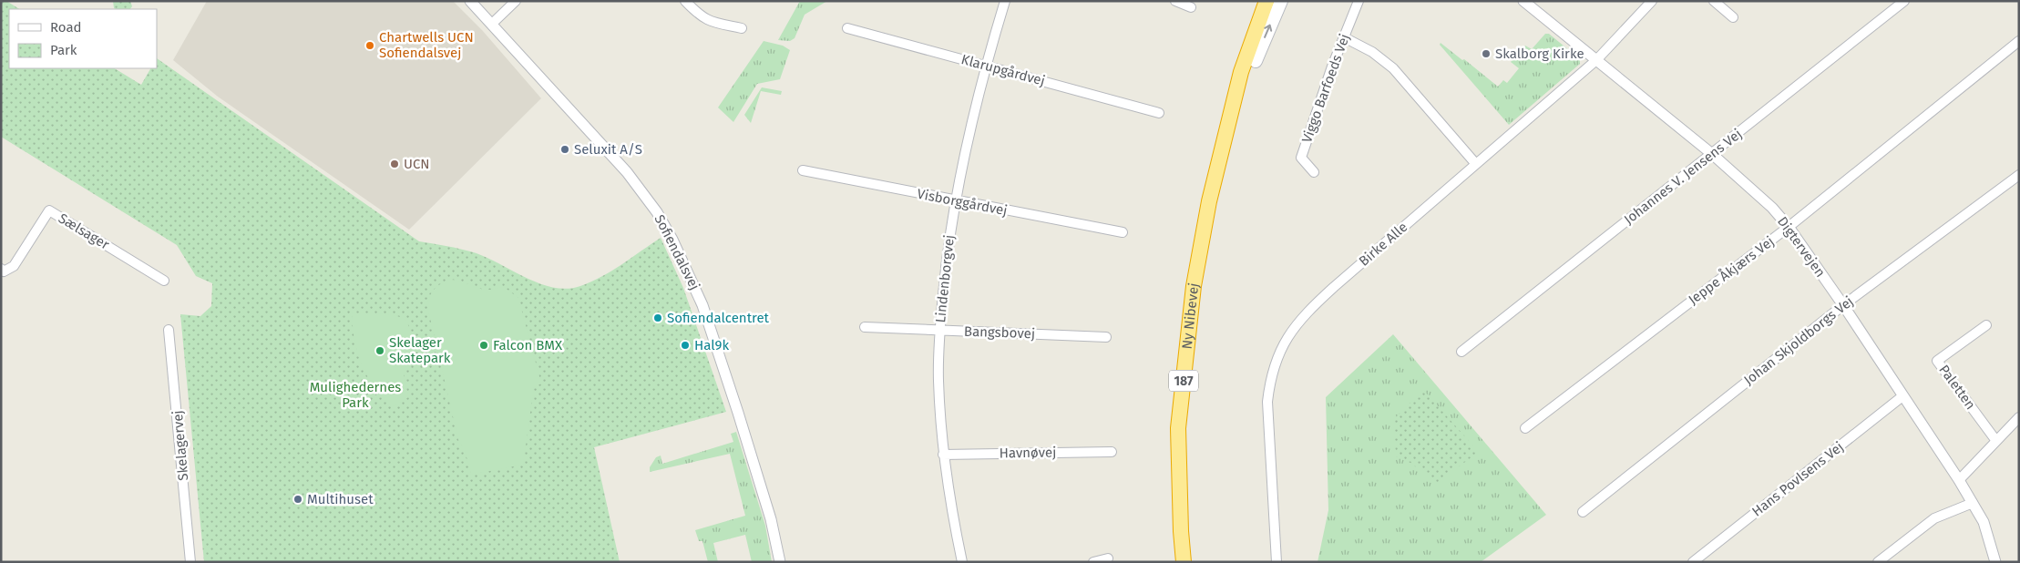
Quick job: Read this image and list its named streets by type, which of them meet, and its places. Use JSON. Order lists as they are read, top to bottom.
{
  "streets": {
    "highway": ["Ny Nibevej", "187"],
    "street": [
      "Klarupgårdvej",
      "Viggo Barfoeds Vej",
      "Johannes V. Jensens Vej",
      "Visborggårdvej",
      "Sælsager",
      "Birke Alle",
      "Digtervejen",
      "Sofiendalsvej",
      "Jeppe Åkjærs Vej",
      "Lindenborgvej",
      "Bangsbovej",
      "Johan Skjoldborgs Vej",
      "Paletten",
      "Skelagervej",
      "Havnøvej",
      "Hans Povlsens Vej"
    ]
  },
  "crossings": [
    ["Klarupgårdvej", "Lindenborgvej"],
    ["Johannes V. Jensens Vej", "Digtervejen"],
    ["Visborggårdvej", "Lindenborgvej"],
    ["Birke Alle", "Digtervejen"],
    ["Digtervejen", "Jeppe Åkjærs Vej"],
    ["Digtervejen", "Johan Skjoldborgs Vej"],
    ["Digtervejen", "Hans Povlsens Vej"],
    ["Lindenborgvej", "Bangsbovej"],
    ["Lindenborgvej", "Havnøvej"]
  ],
  "parks": ["Mulighedernes Park"],
  "places": [
    "Chartwells UCN Sofiendalsvej",
    "Skalborg Kirke",
    "Seluxit A/S",
    "UCN",
    "Sofiendalcentret",
    "Falcon BMX",
    "Hal9k",
    "Skelager Skatepark",
    "Multihuset"
  ],
  "legend": ["Road", "Park"]
}
